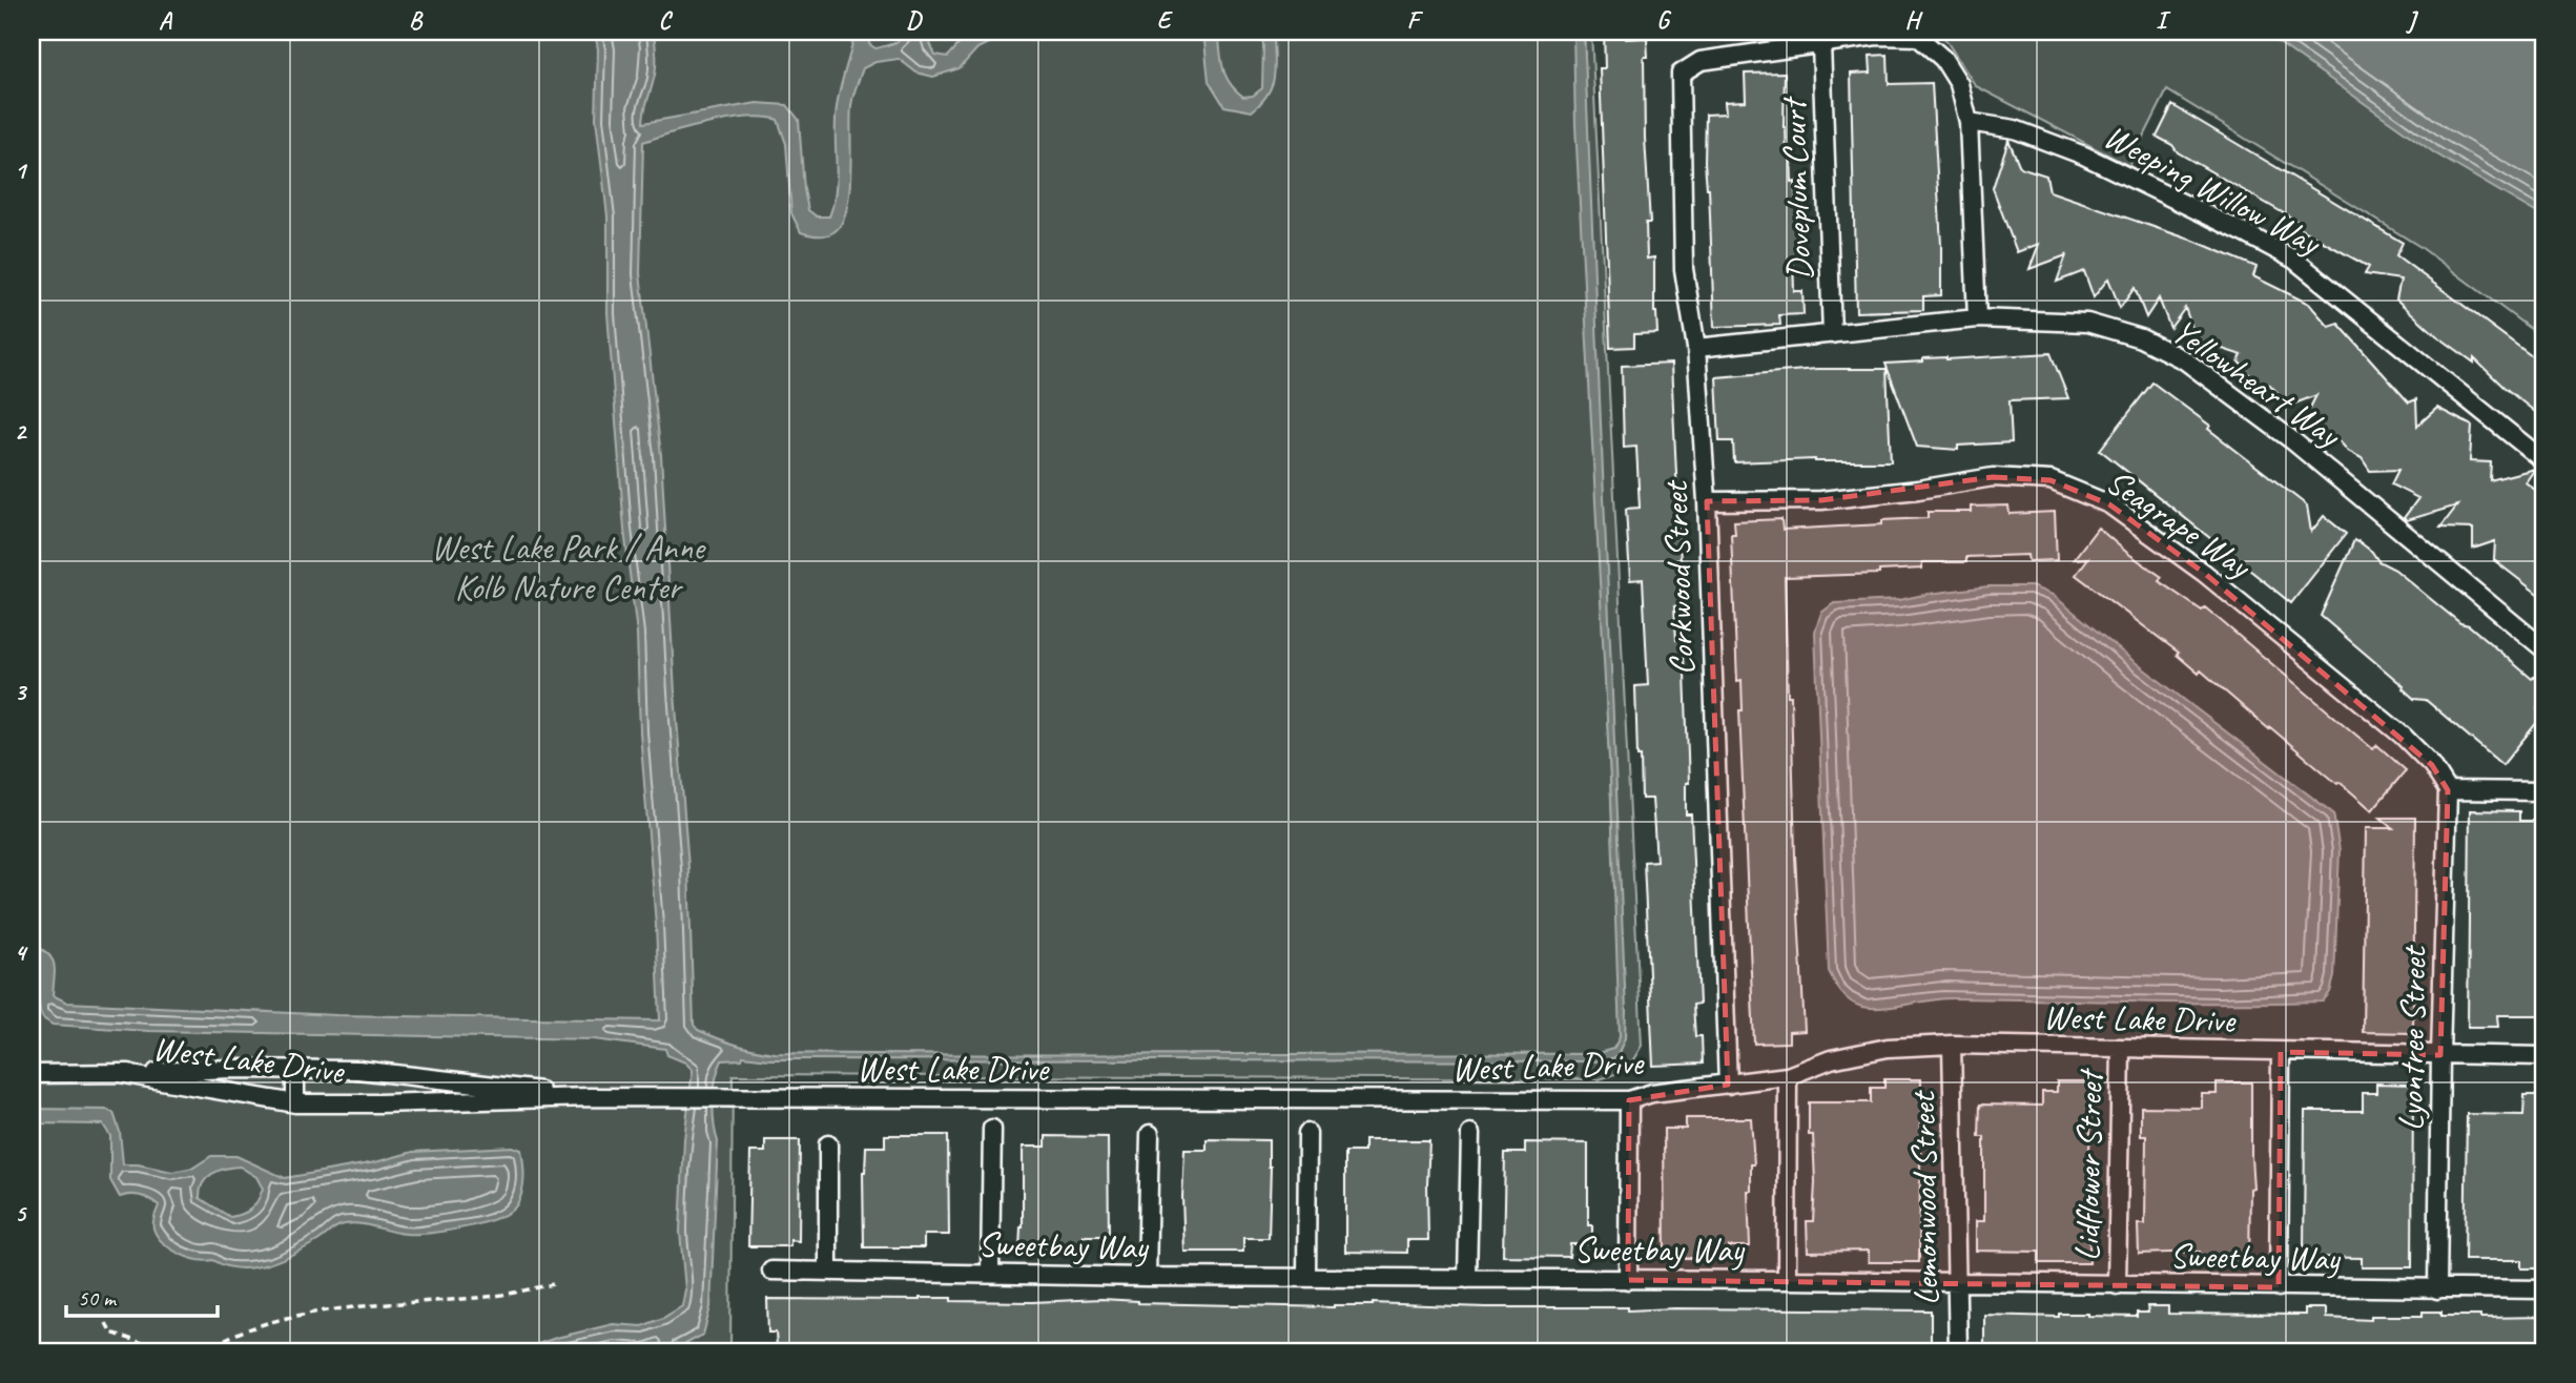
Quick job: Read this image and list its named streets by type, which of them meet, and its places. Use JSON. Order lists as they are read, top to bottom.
{
  "streets": {
    "street": [
      "Weeping Willow Way",
      "Doveplum Court",
      "Yellowheart Way",
      "Seagrape Way",
      "Corkwood Street",
      "West Lake Drive",
      "Lyontree Street",
      "Lidflower Street",
      "Lemonwood Street",
      "Sweetbay Way"
    ]
  },
  "crossings": [
    ["Doveplum Court", "Yellowheart Way"],
    ["Doveplum Court", "Corkwood Street"],
    ["Yellowheart Way", "Corkwood Street"],
    ["Seagrape Way", "Corkwood Street"],
    ["Seagrape Way", "Lyontree Street"],
    ["Corkwood Street", "West Lake Drive"],
    ["West Lake Drive", "Lyontree Street"],
    ["West Lake Drive", "Lidflower Street"],
    ["West Lake Drive", "Lemonwood Street"],
    ["Lyontree Street", "Sweetbay Way"],
    ["Lidflower Street", "Sweetbay Way"],
    ["Lemonwood Street", "Sweetbay Way"]
  ],
  "parks": ["West Lake Park / Anne Kolb Nature Center"],
  "scale_bar": "50 m",
  "grid": {
    "columns": [
      "A",
      "B",
      "C",
      "D",
      "E",
      "F",
      "G",
      "H",
      "I",
      "J"
    ],
    "rows": [
      "1",
      "2",
      "3",
      "4",
      "5"
    ]
  }
}
